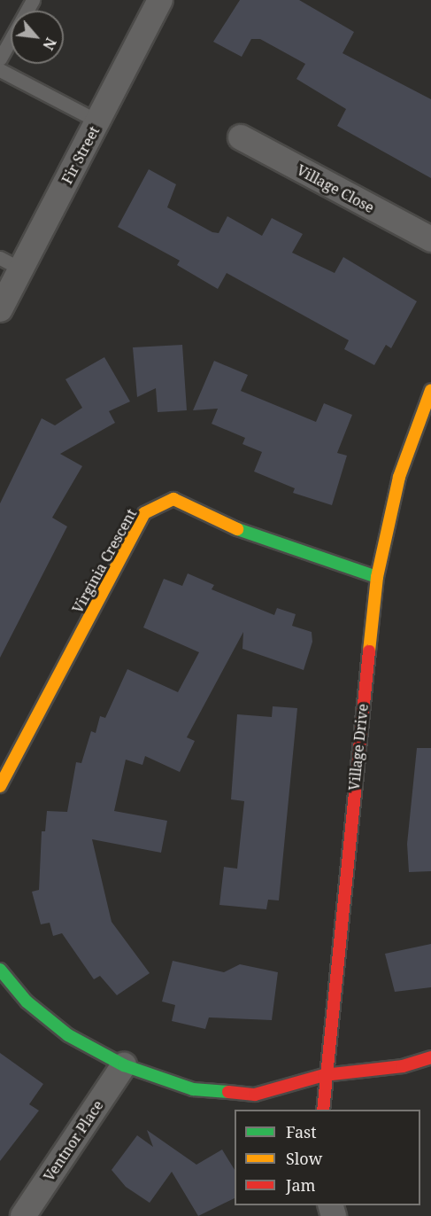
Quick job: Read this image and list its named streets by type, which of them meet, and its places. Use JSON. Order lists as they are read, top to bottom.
{
  "streets": {
    "street": [
      "Fir Street",
      "Village Close",
      "Virginia Crescent",
      "Village Drive",
      "Ventnor Place"
    ]
  },
  "crossings": [
    ["Virginia Crescent", "Village Drive"]
  ],
  "legend": ["Fast", "Slow", "Jam"],
  "north": "bottom right"
}
